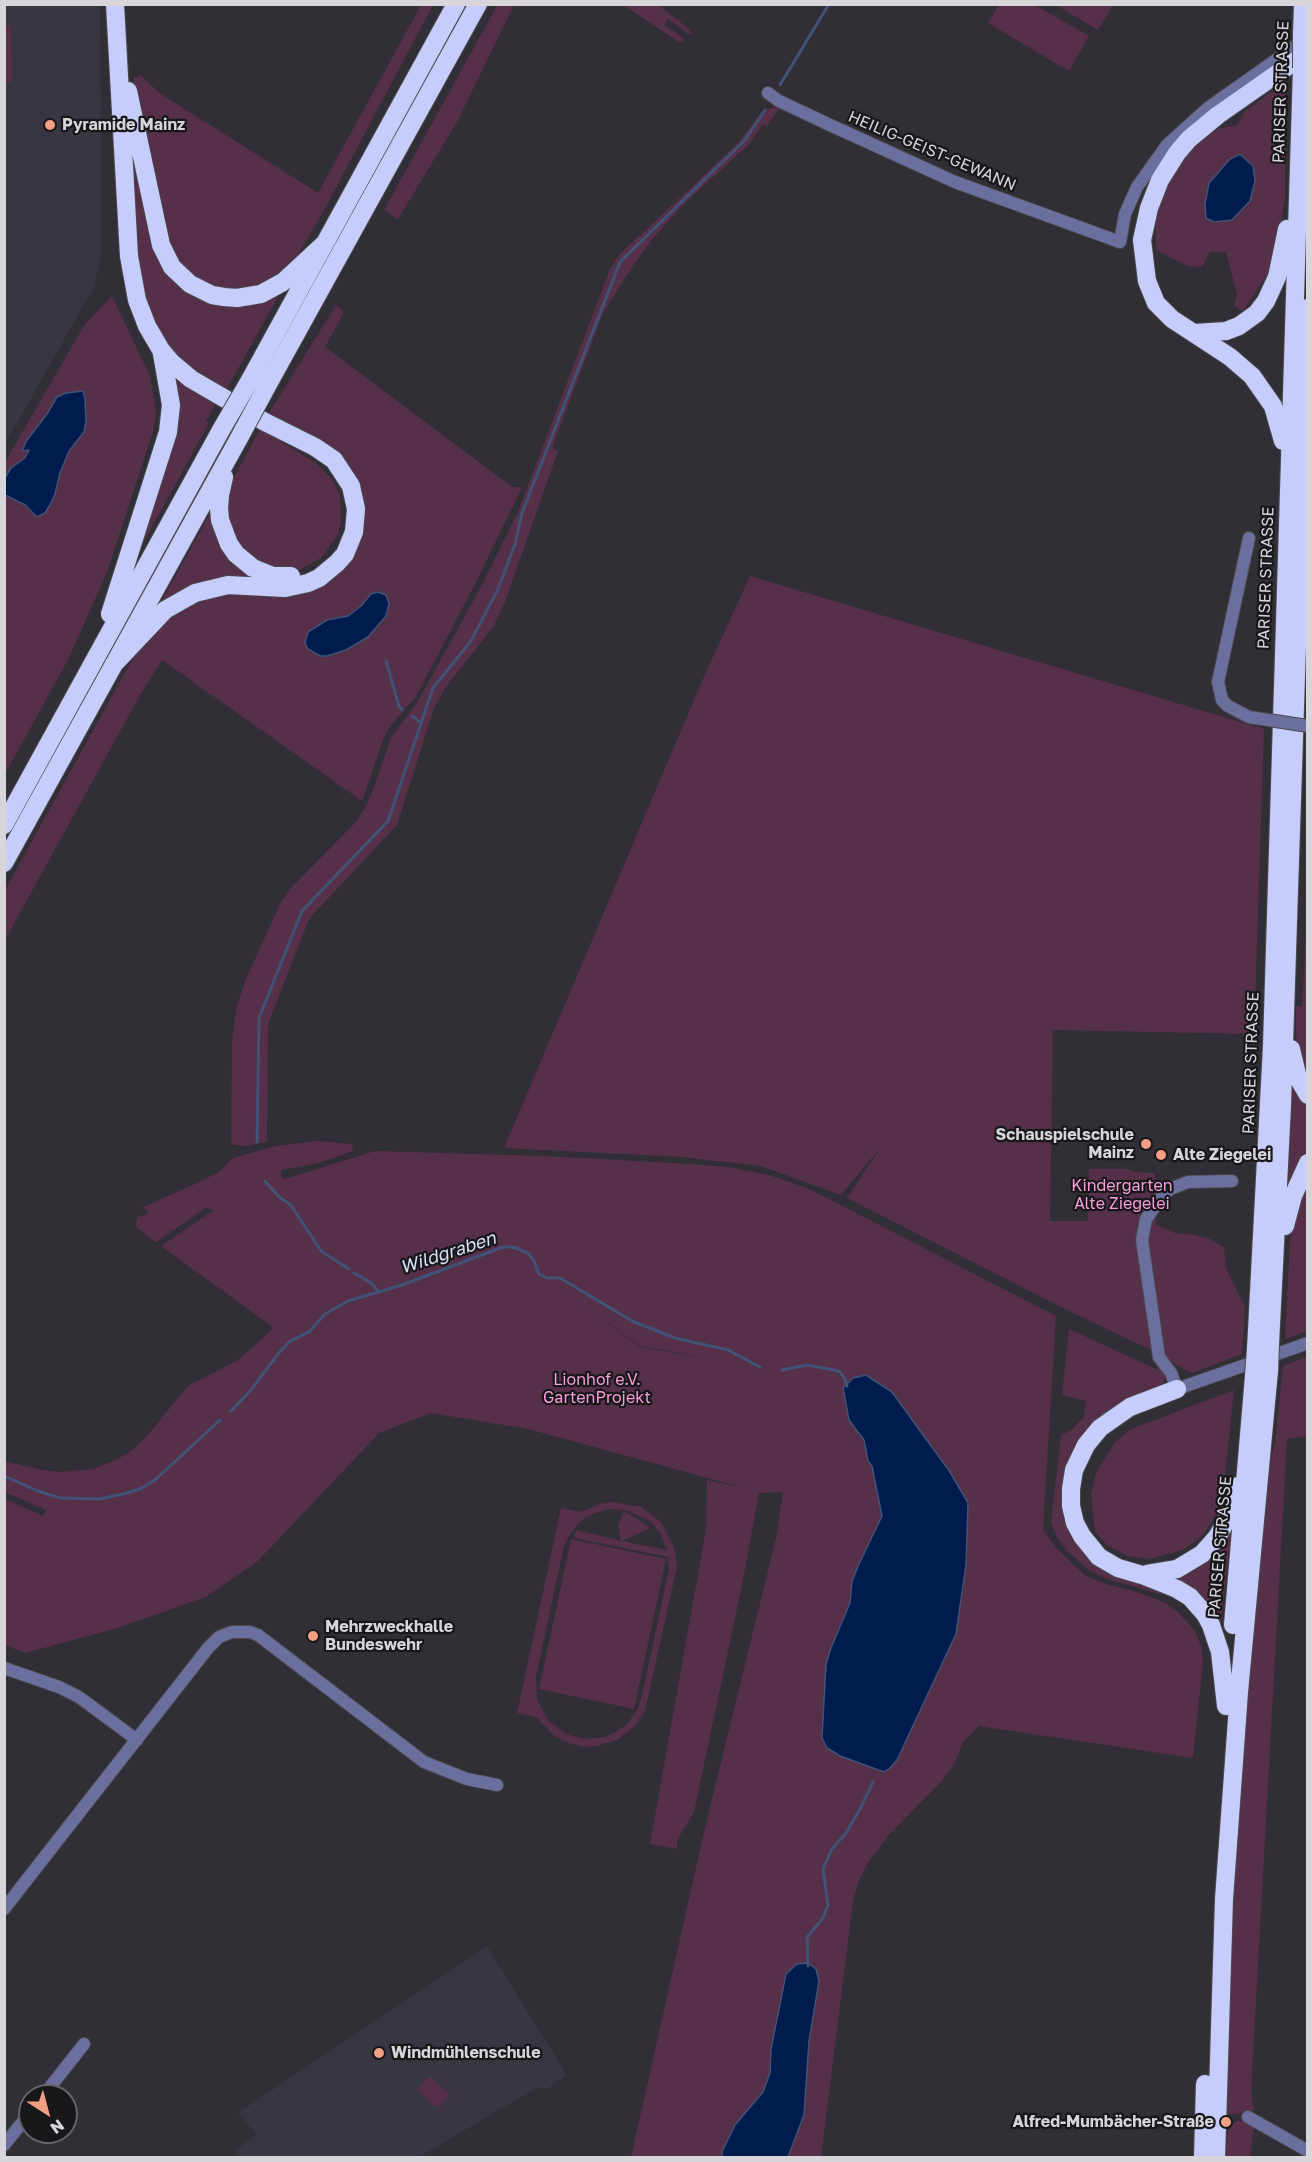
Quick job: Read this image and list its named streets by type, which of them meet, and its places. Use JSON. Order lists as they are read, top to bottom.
{
  "streets": {
    "highway": ["PARISER STRASSE"],
    "street": ["HEILIG-GEIST-GEWANN"]
  },
  "crossings": [
    ["PARISER STRASSE", "HEILIG-GEIST-GEWANN"]
  ],
  "water": ["Wildgraben"],
  "parks": ["Kindergarten Alte Ziegelei", "Lionhof e.V. GartenProjekt"],
  "places": [
    "Pyramide Mainz",
    "Schauspielschule Mainz",
    "Alte Ziegelei",
    "Mehrzweckhalle Bundeswehr",
    "Windmühlenschule",
    "Alfred-Mumbächer-Straße"
  ],
  "north": "bottom right"
}
